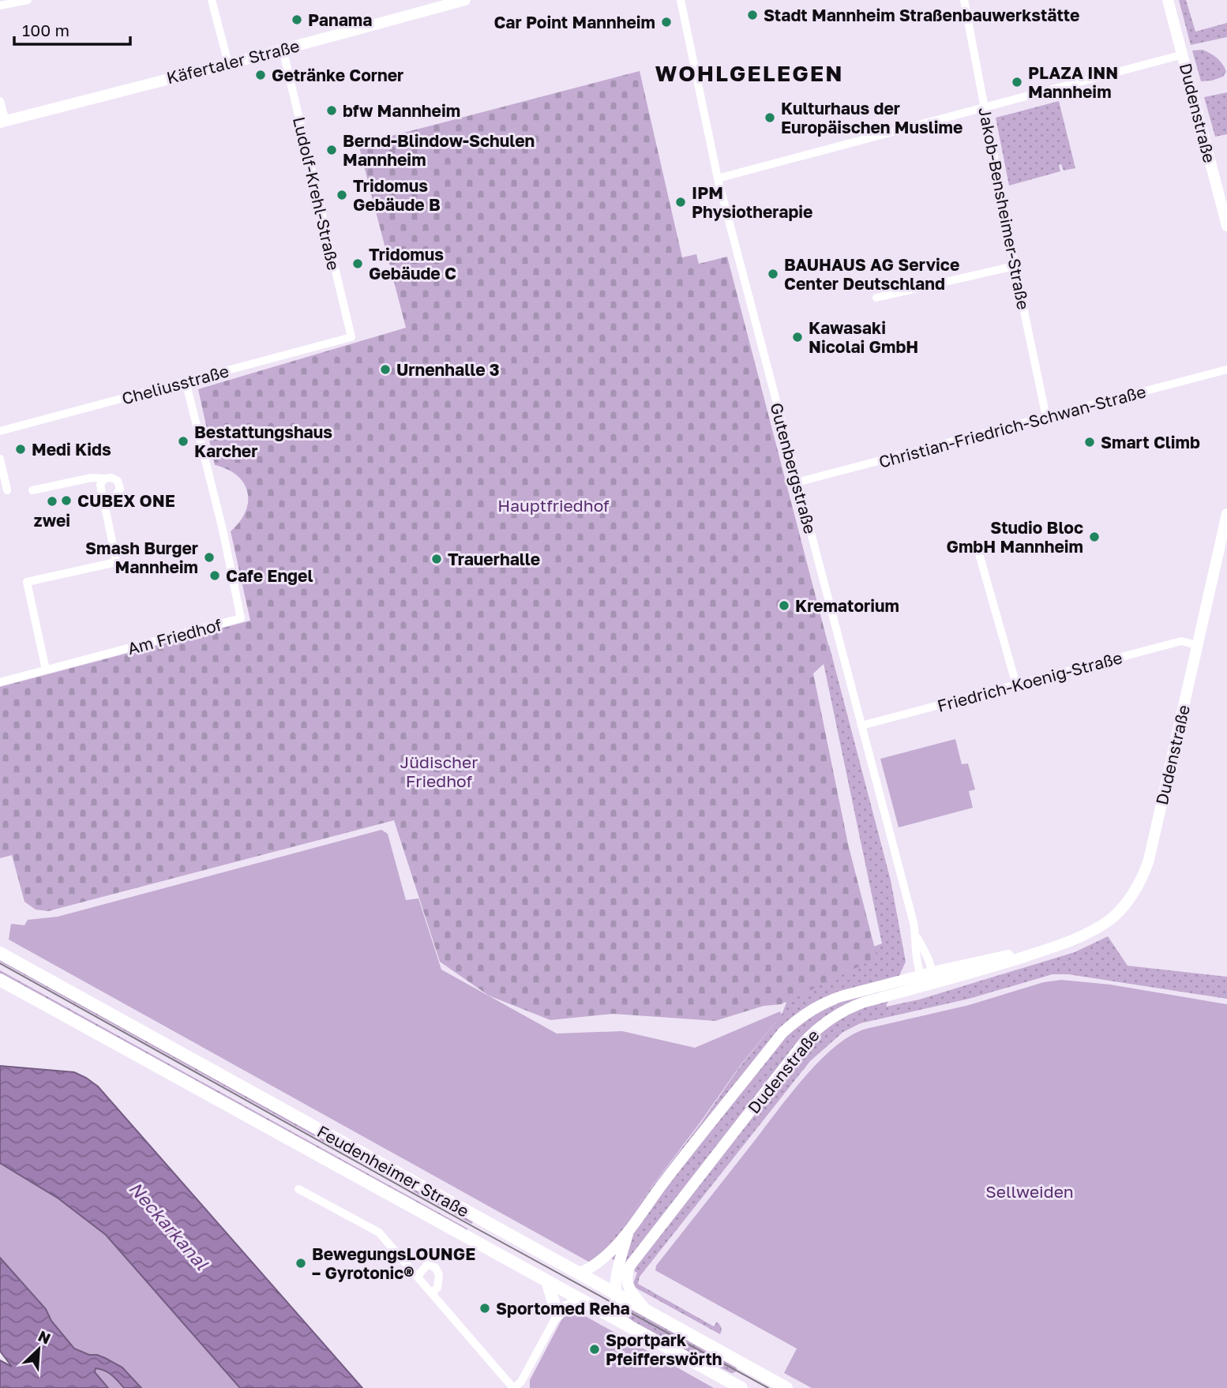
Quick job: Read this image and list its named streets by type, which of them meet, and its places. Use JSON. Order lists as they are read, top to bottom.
{
  "streets": {
    "main road": ["Feudenheimer Straße"],
    "street": [
      "Käfertaler Straße",
      "Dudenstraße",
      "Ludolf-Krehl-Straße",
      "Jakob-Bensheimer-Straße",
      "Cheliusstraße",
      "Christian-Friedrich-Schwan-Straße",
      "Gutenbergstraße",
      "Am Friedhof",
      "Friedrich-Koenig-Straße"
    ]
  },
  "crossings": [
    ["Käfertaler Straße", "Ludolf-Krehl-Straße"],
    ["Dudenstraße", "Gutenbergstraße"],
    ["Dudenstraße", "Friedrich-Koenig-Straße"],
    ["Dudenstraße", "Feudenheimer Straße"],
    ["Ludolf-Krehl-Straße", "Cheliusstraße"],
    ["Jakob-Bensheimer-Straße", "Christian-Friedrich-Schwan-Straße"],
    ["Cheliusstraße", "Am Friedhof"],
    ["Christian-Friedrich-Schwan-Straße", "Gutenbergstraße"],
    ["Gutenbergstraße", "Friedrich-Koenig-Straße"]
  ],
  "districts": ["WOHLGELEGEN"],
  "water": ["Neckarkanal"],
  "parks": ["Hauptfriedhof", "Jüdischer Friedhof", "Sellweiden"],
  "places": [
    "Stadt Mannheim Straßenbauwerkstätte",
    "Panama",
    "Car Point Mannheim",
    "Getränke Corner",
    "PLAZA INN Mannheim",
    "bfw Mannheim",
    "Kulturhaus der Europäischen Muslime",
    "Bernd-Blindow-Schulen Mannheim",
    "Tridomus Gebäude B",
    "IPM Physiotherapie",
    "Tridomus Gebäude C",
    "BAUHAUS AG Service Center Deutschland",
    "Kawasaki Nicolai GmbH",
    "Urnenhalle 3",
    "Bestattungshaus Karcher",
    "Smart Climb",
    "Medi Kids",
    "CUBEX ONE",
    "zwei",
    "Studio Bloc GmbH Mannheim",
    "Smash Burger Mannheim",
    "Trauerhalle",
    "Cafe Engel",
    "Krematorium",
    "BewegungsLOUNGE – Gyrotonic®",
    "Sportomed Reha",
    "Sportpark Pfeifferswörth"
  ],
  "scale_bar": "100 m",
  "north": "top right"
}
